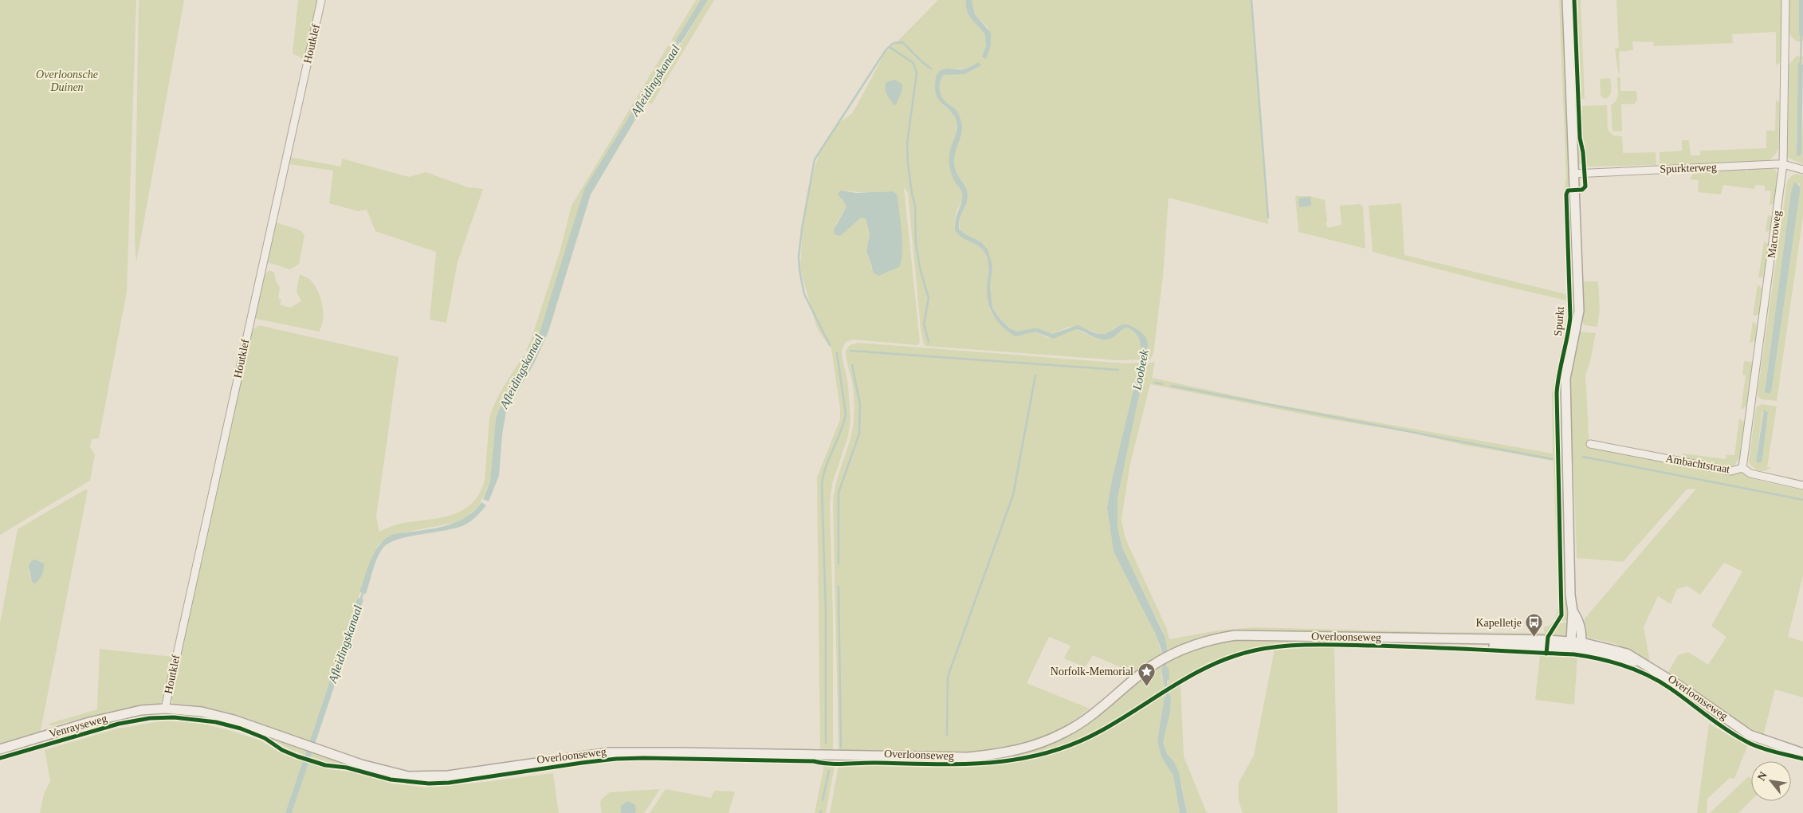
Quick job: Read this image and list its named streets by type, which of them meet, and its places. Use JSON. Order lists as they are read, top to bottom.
{
  "streets": {
    "street": [
      "Houtklef",
      "Spurkterweg",
      "Macroweg",
      "Spurkt",
      "Ambachtstraat",
      "Overloonseweg",
      "Venrayseweg"
    ]
  },
  "crossings": [
    ["Houtklef", "Overloonseweg"],
    ["Houtklef", "Venrayseweg"],
    ["Spurkterweg", "Macroweg"],
    ["Spurkterweg", "Spurkt"],
    ["Macroweg", "Ambachtstraat"],
    ["Spurkt", "Overloonseweg"],
    ["Overloonseweg", "Venrayseweg"]
  ],
  "water": ["Afleidingskanaal", "Loobeek"],
  "parks": ["Overloonsche Duinen"],
  "places": {
    "bus stop": ["Kapelletje"],
    "place": ["Norfolk-Memorial"]
  },
  "north": "top left"
}
